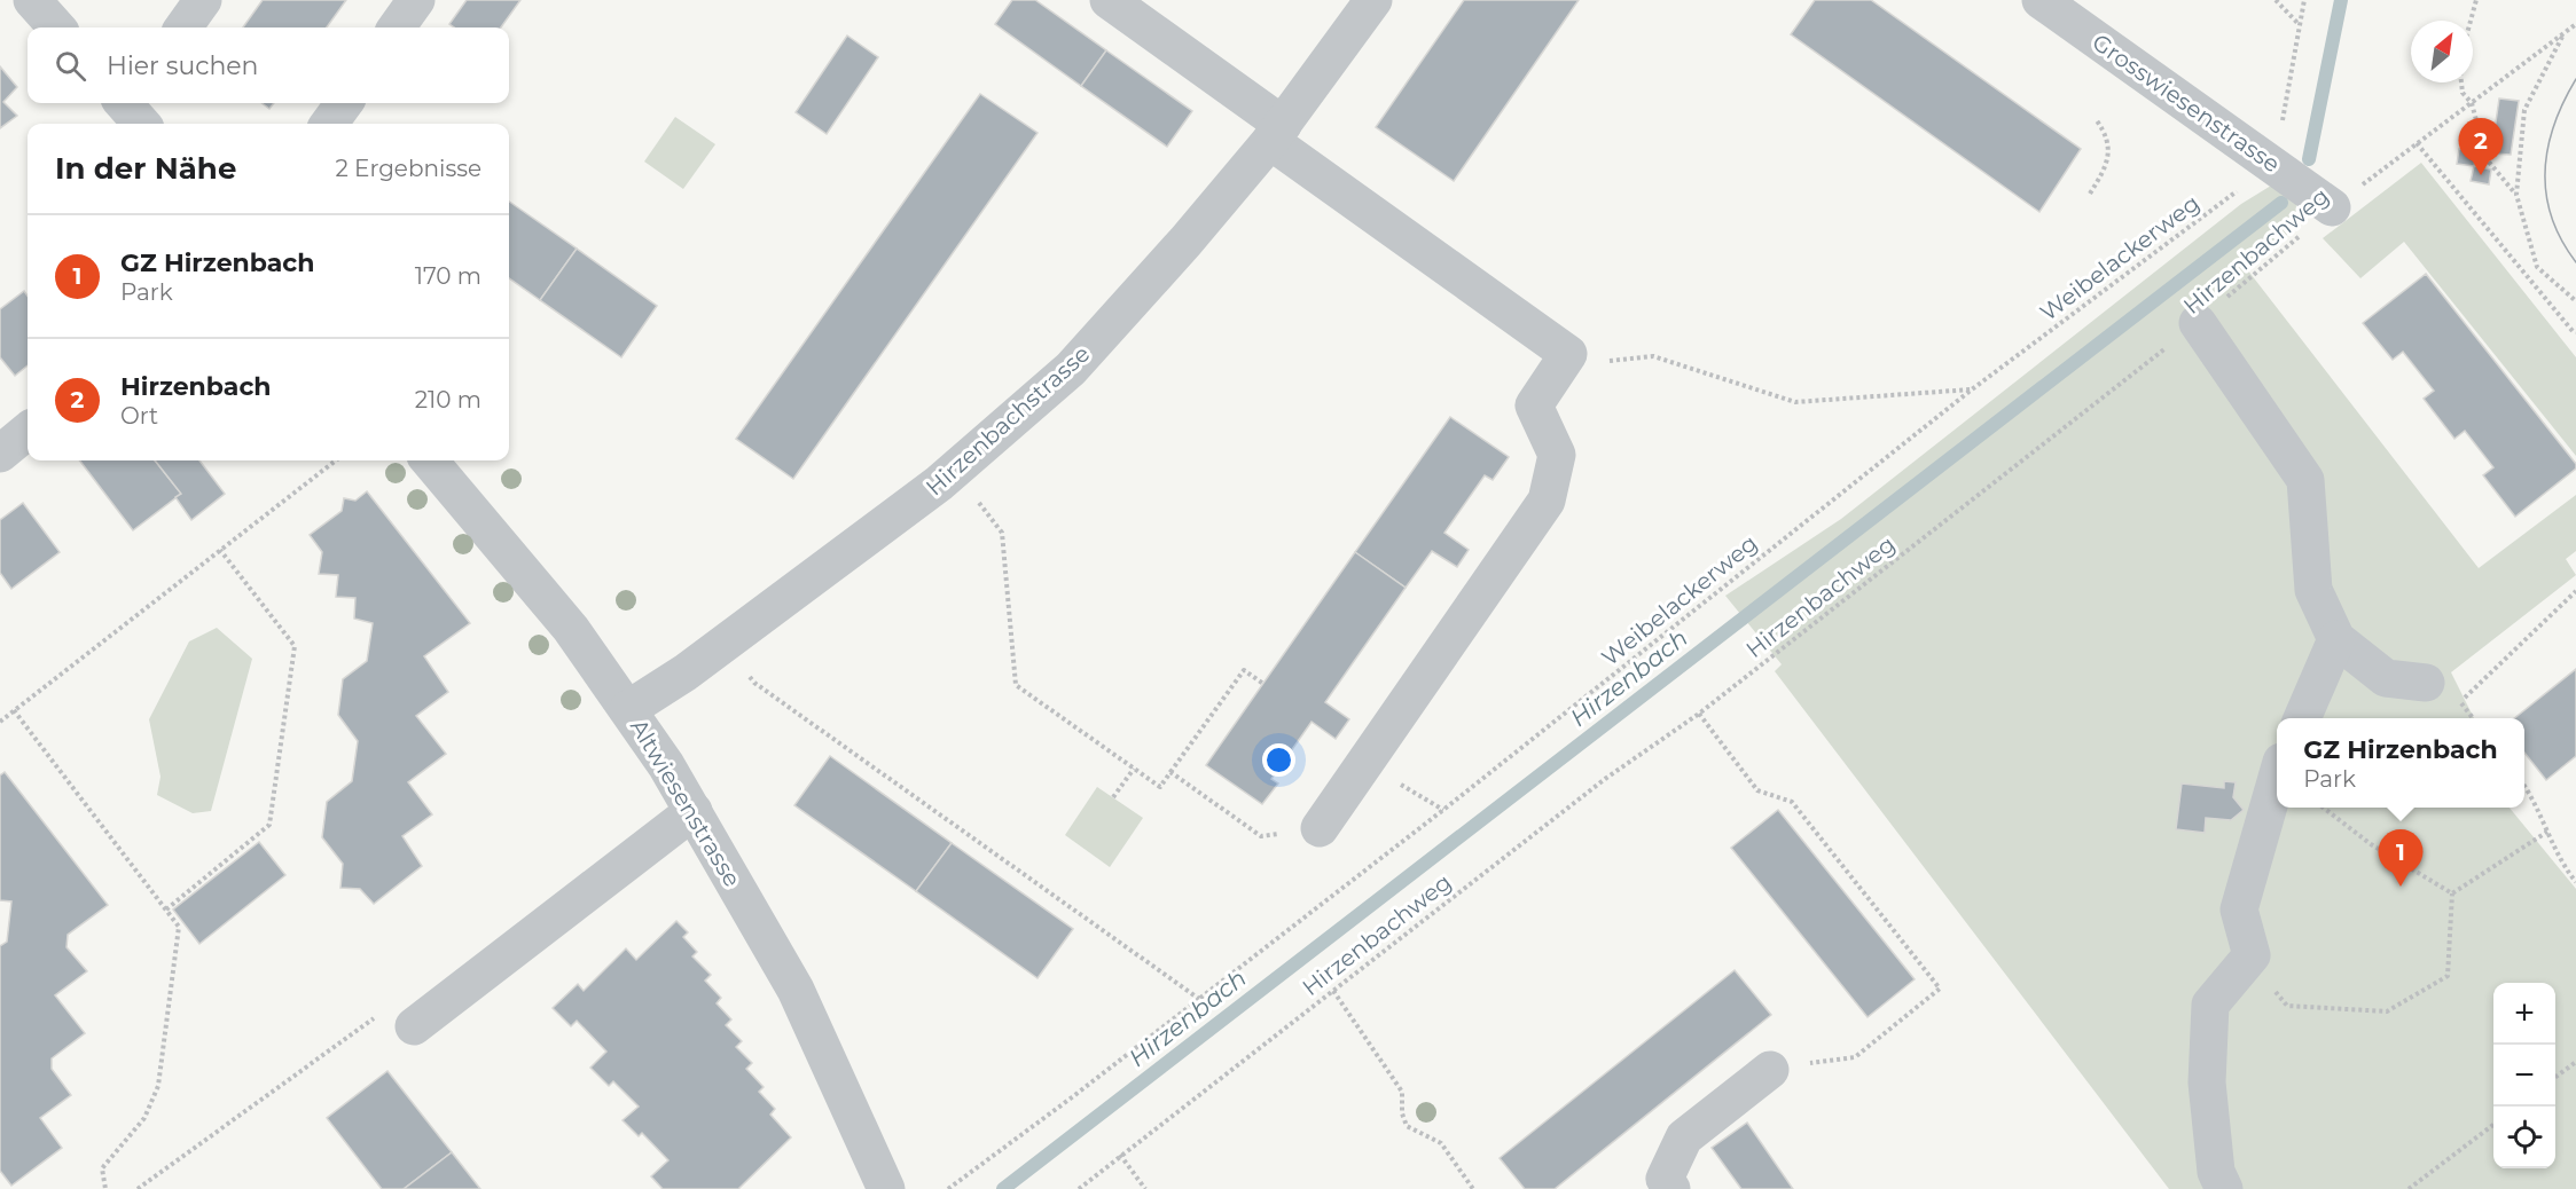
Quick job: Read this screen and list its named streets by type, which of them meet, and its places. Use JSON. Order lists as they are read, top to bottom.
{
  "streets": {
    "street": ["Grosswiesenstrasse", "Hirzenbachstrasse", "Altwiesenstrasse"],
    "path": ["Hirzenbachweg", "Weibelackerweg"]
  },
  "crossings": [
    ["Grosswiesenstrasse", "Hirzenbachweg"],
    ["Grosswiesenstrasse", "Weibelackerweg"],
    ["Hirzenbachstrasse", "Altwiesenstrasse"]
  ],
  "water": ["Hirzenbach"],
  "north": "top right",
  "page": {
    "search": "Hier suchen",
    "pins": ["2", "1"],
    "heading": ["In der Nähe", "2 Ergebnisse"],
    "list": [
      {
        "mark": "1",
        "name": "GZ Hirzenbach",
        "note": "Park",
        "value": "170 m"
      },
      {
        "mark": "2",
        "name": "Hirzenbach",
        "note": "Ort",
        "value": "210 m"
      }
    ],
    "popup": ["GZ Hirzenbach", "Park"],
    "map_buttons": ["+", "−"]
  }
}
